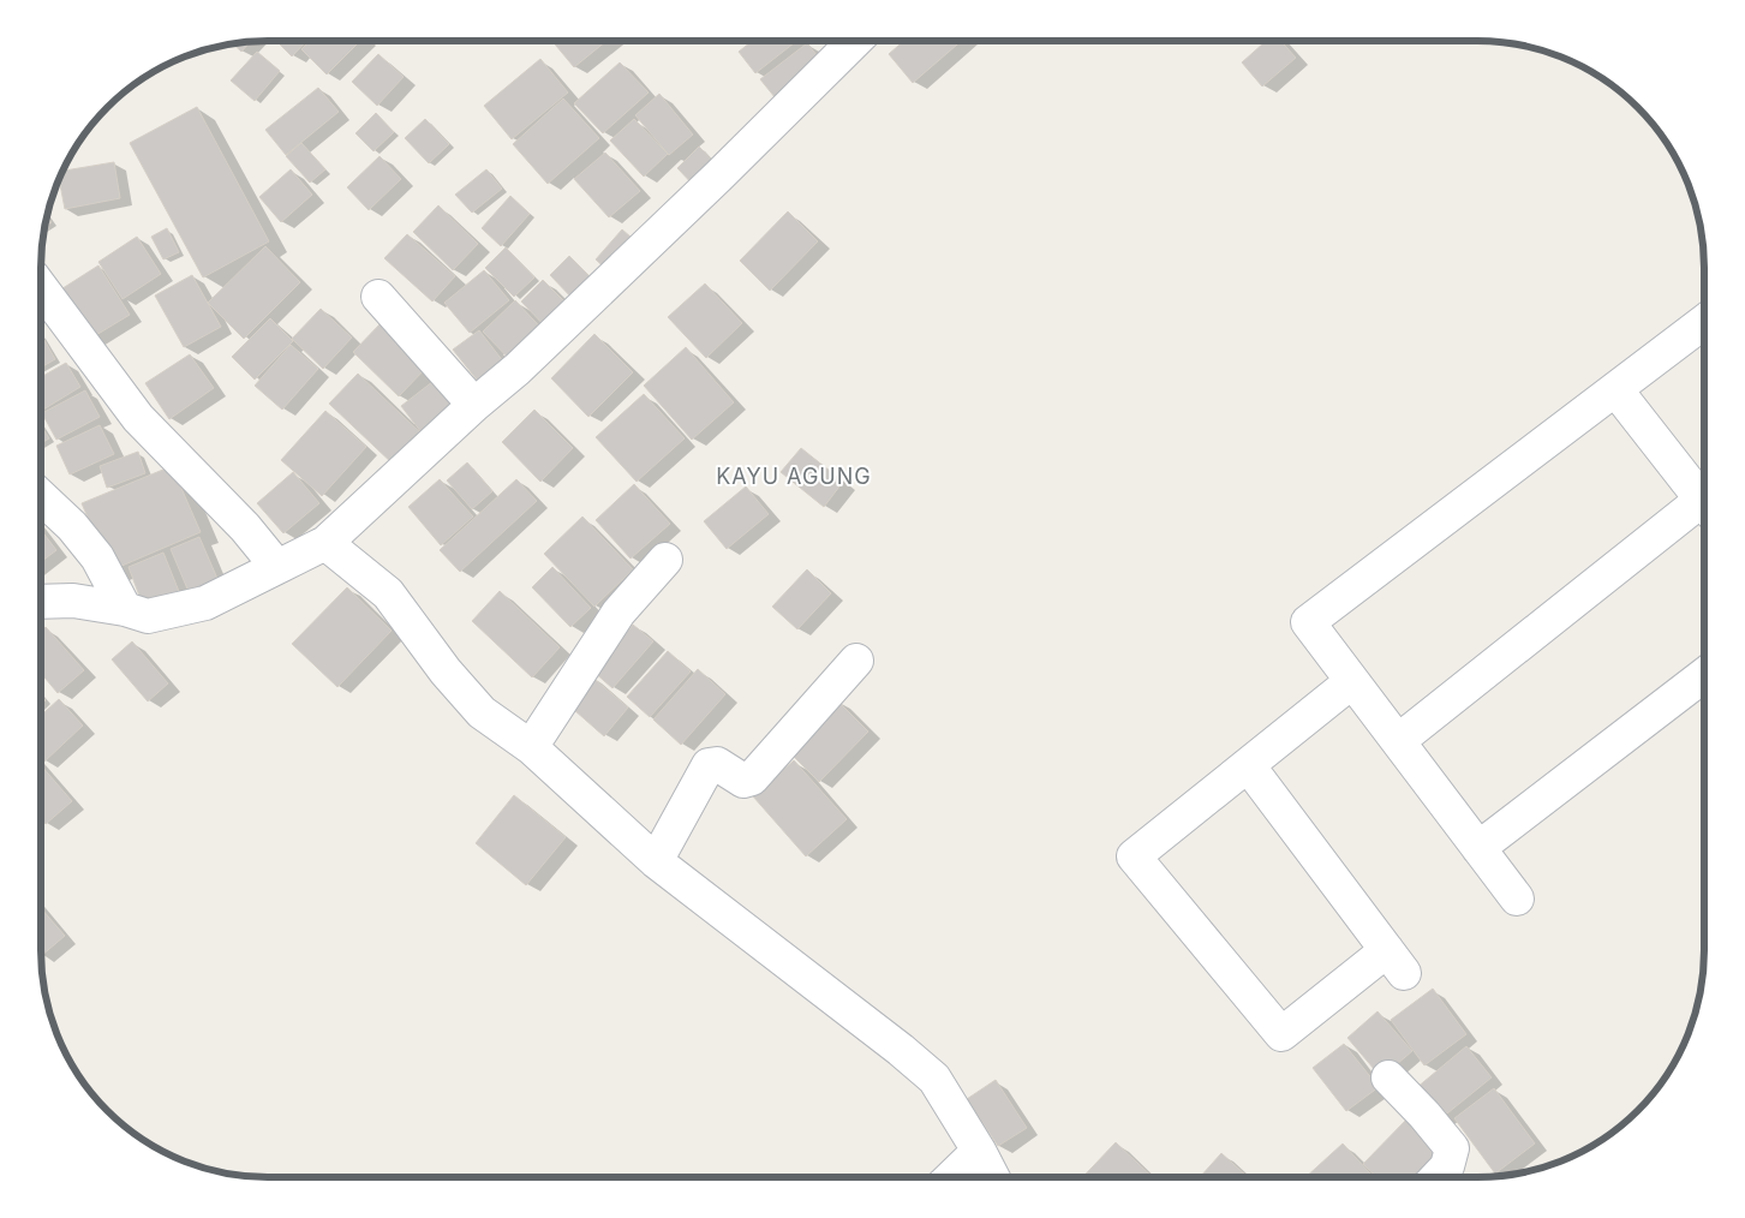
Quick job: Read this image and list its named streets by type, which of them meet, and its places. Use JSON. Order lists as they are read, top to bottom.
{
  "districts": ["KAYU AGUNG"]
}
